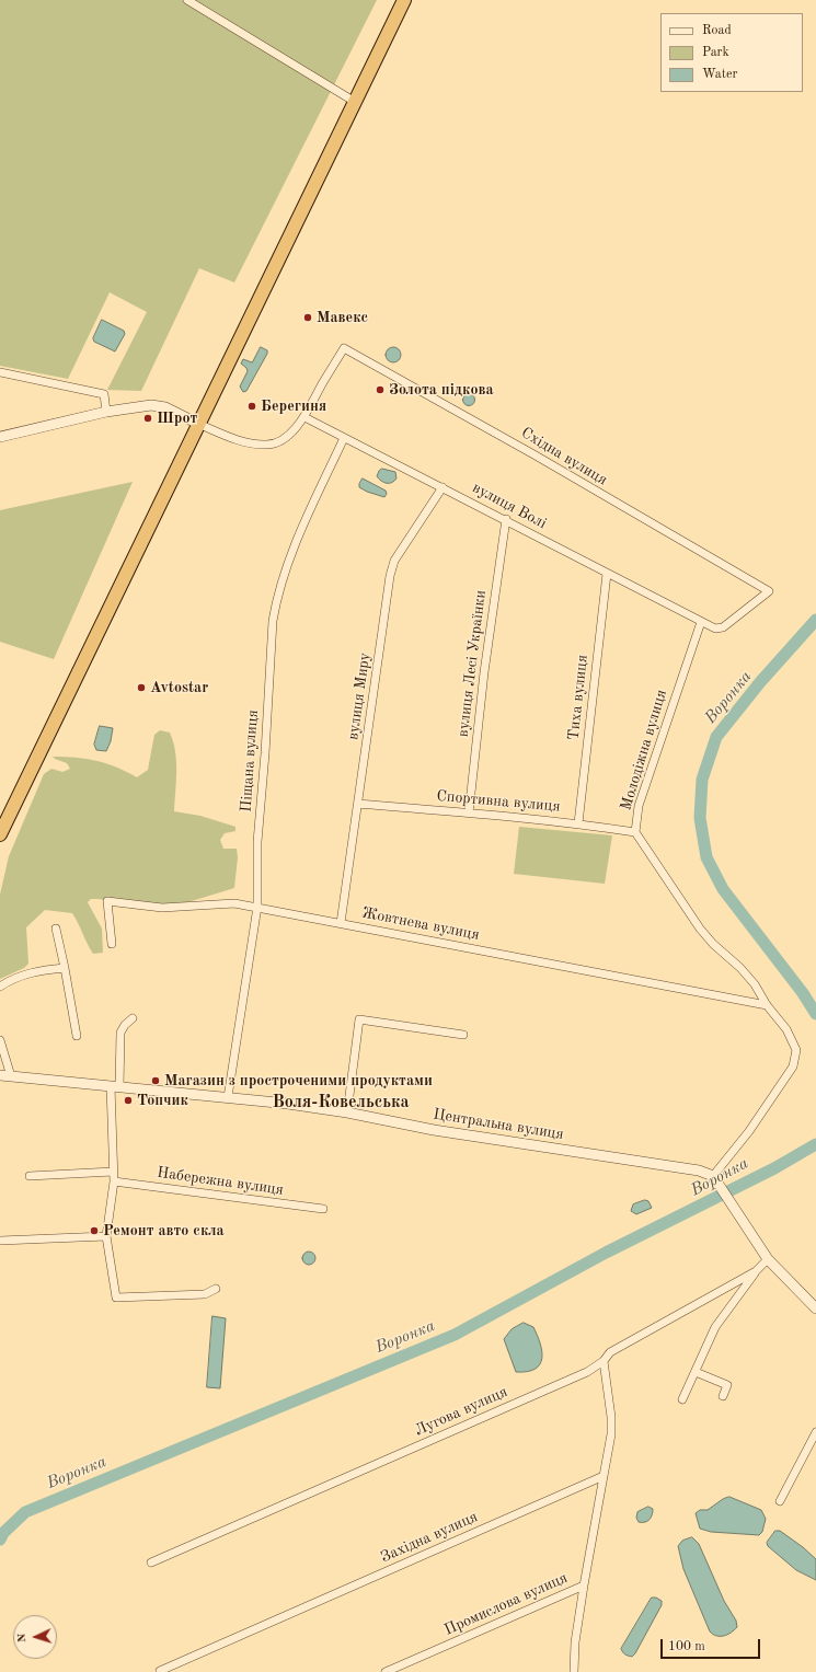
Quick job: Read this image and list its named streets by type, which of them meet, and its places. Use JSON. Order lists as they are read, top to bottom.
{
  "streets": {
    "street": [
      "Східна вулиця",
      "вулиця Волі",
      "вулиця Лесі Українки",
      "вулиця Миру",
      "Тиха вулиця",
      "Молодіжна вулиця",
      "Піщана вулиця",
      "Спортивна вулиця",
      "Жовтнева вулиця",
      "Центральна вулиця",
      "Набережна вулиця",
      "Лугова вулиця",
      "Західна вулиця",
      "Промислова вулиця"
    ]
  },
  "crossings": [
    ["Східна вулиця", "вулиця Волі"],
    ["вулиця Волі", "вулиця Лесі Українки"],
    ["вулиця Волі", "вулиця Миру"],
    ["вулиця Волі", "Тиха вулиця"],
    ["вулиця Волі", "Молодіжна вулиця"],
    ["вулиця Волі", "Піщана вулиця"],
    ["вулиця Лесі Українки", "Спортивна вулиця"],
    ["вулиця Миру", "Спортивна вулиця"],
    ["вулиця Миру", "Жовтнева вулиця"],
    ["Тиха вулиця", "Спортивна вулиця"],
    ["Молодіжна вулиця", "Спортивна вулиця"],
    ["Молодіжна вулиця", "Жовтнева вулиця"],
    ["Молодіжна вулиця", "Центральна вулиця"],
    ["Піщана вулиця", "Жовтнева вулиця"],
    ["Піщана вулиця", "Центральна вулиця"],
    ["Західна вулиця", "Промислова вулиця"]
  ],
  "districts": ["Воля-Ковельська"],
  "water": ["Воронка"],
  "places": [
    "Мавекс",
    "Золота підкова",
    "Берегиня",
    "Шрот",
    "Avtostar",
    "Магазин з простроченими продуктами",
    "Топчик",
    "Ремонт авто скла"
  ],
  "legend": ["Road", "Park", "Water"],
  "scale_bar": "100 m",
  "north": "left"
}
